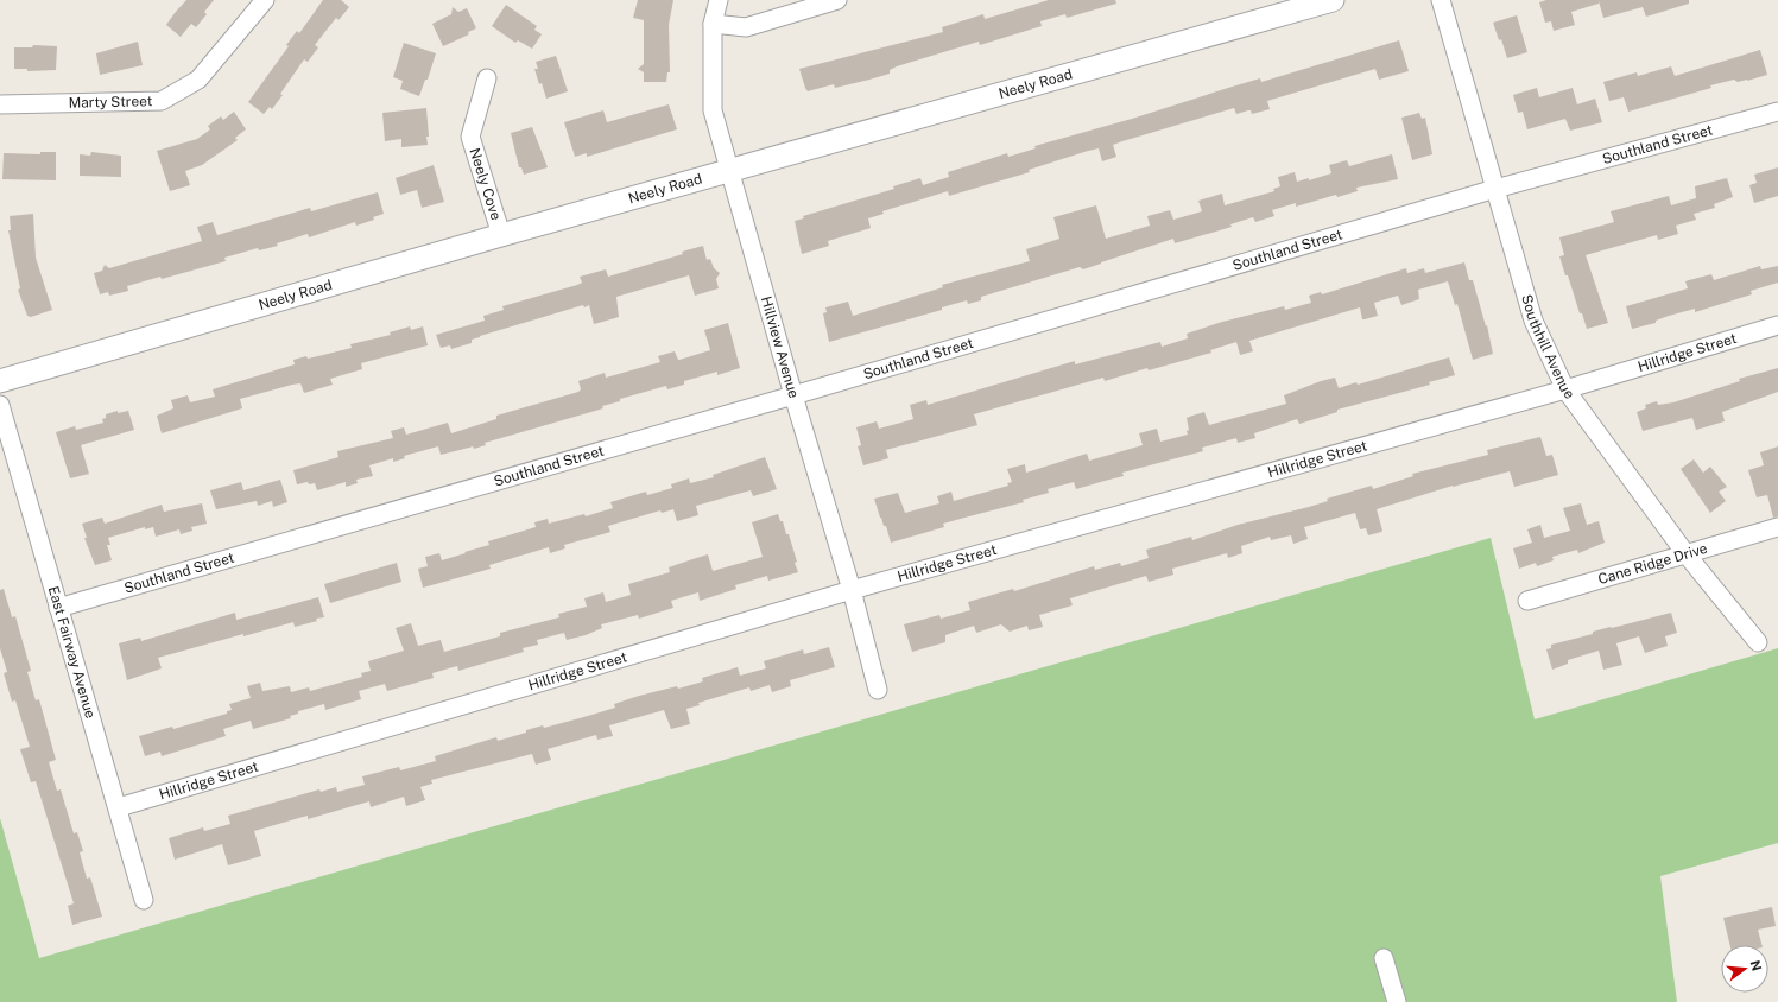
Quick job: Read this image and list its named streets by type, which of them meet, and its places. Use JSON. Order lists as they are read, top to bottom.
{
  "streets": {
    "street": [
      "Neely Road",
      "Marty Street",
      "Southland Street",
      "Neely Cove",
      "Southhill Avenue",
      "Hillview Avenue",
      "Hillridge Street",
      "Cane Ridge Drive",
      "East Fairway Avenue"
    ]
  },
  "crossings": [
    ["Neely Road", "Neely Cove"],
    ["Neely Road", "Hillview Avenue"],
    ["Southland Street", "Southhill Avenue"],
    ["Southland Street", "Hillview Avenue"],
    ["Southland Street", "East Fairway Avenue"],
    ["Southhill Avenue", "Hillridge Street"],
    ["Southhill Avenue", "Cane Ridge Drive"],
    ["Hillview Avenue", "Hillridge Street"],
    ["Hillridge Street", "East Fairway Avenue"]
  ],
  "north": "right"
}
